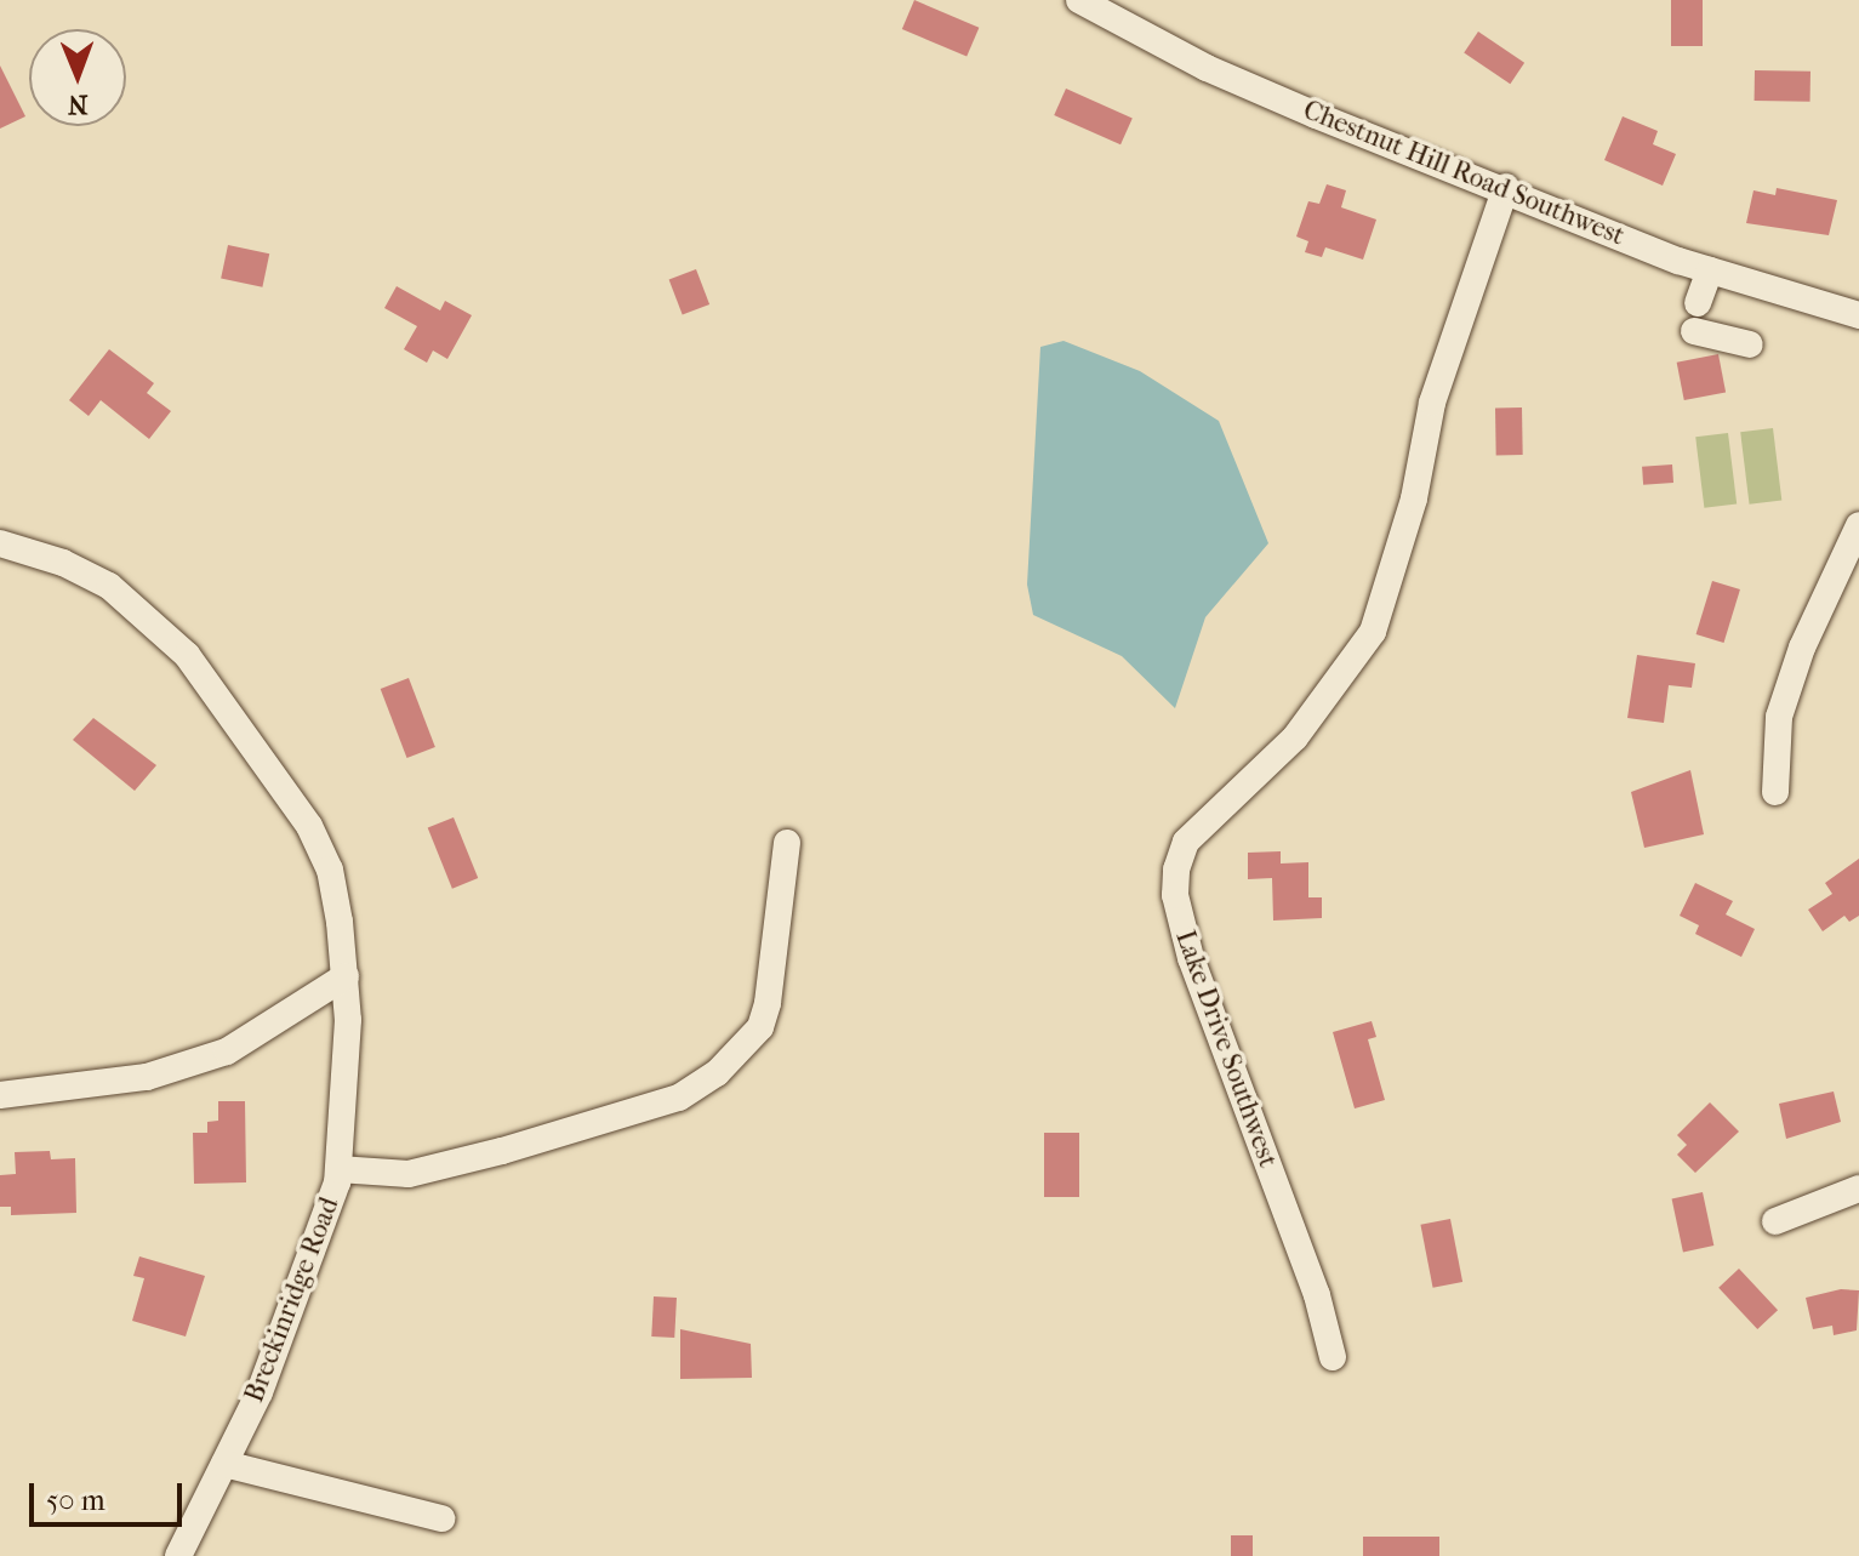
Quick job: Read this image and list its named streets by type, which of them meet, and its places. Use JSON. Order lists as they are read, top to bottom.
{
  "streets": {
    "street": ["Chestnut Hill Road Southwest", "Lake Drive Southwest", "Breckinridge Road"]
  },
  "crossings": [
    ["Chestnut Hill Road Southwest", "Lake Drive Southwest"]
  ],
  "scale_bar": "50 m",
  "north": "bottom"
}
